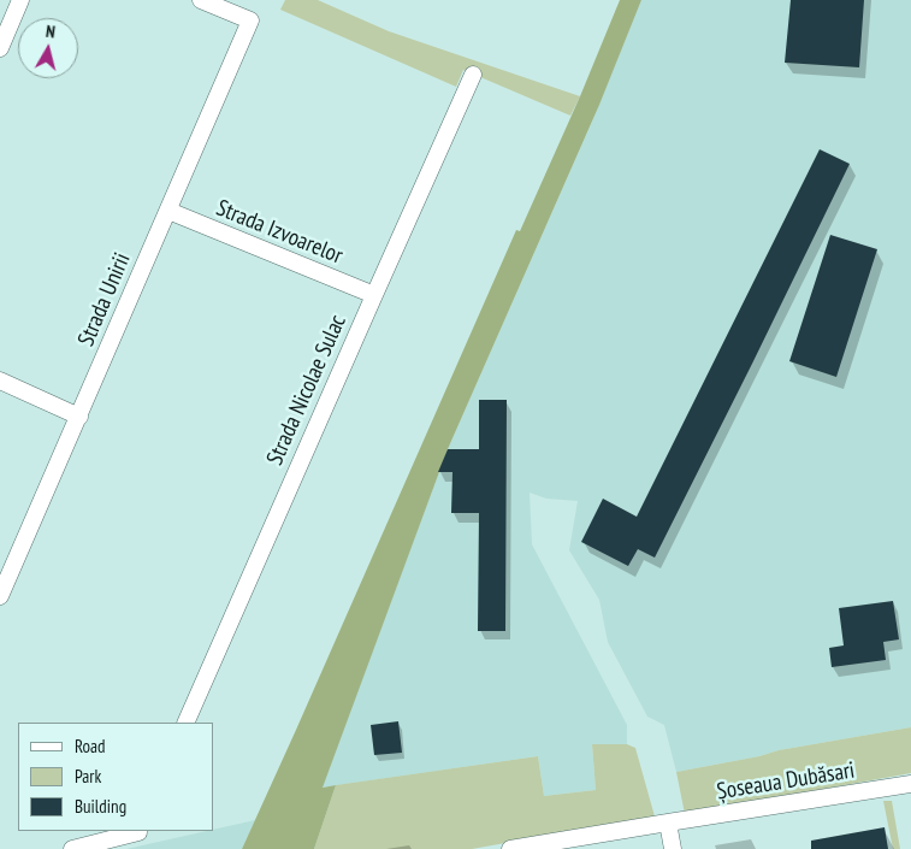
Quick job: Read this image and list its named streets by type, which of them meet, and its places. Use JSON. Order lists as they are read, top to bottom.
{
  "streets": {
    "street": [
      "Strada Izvoarelor",
      "Strada Unirii",
      "Strada Nicolae Sulac",
      "Șoseaua Dubăsari"
    ]
  },
  "crossings": [
    ["Strada Izvoarelor", "Strada Unirii"],
    ["Strada Izvoarelor", "Strada Nicolae Sulac"]
  ],
  "legend": ["Road", "Park", "Building"],
  "north": "top"
}
